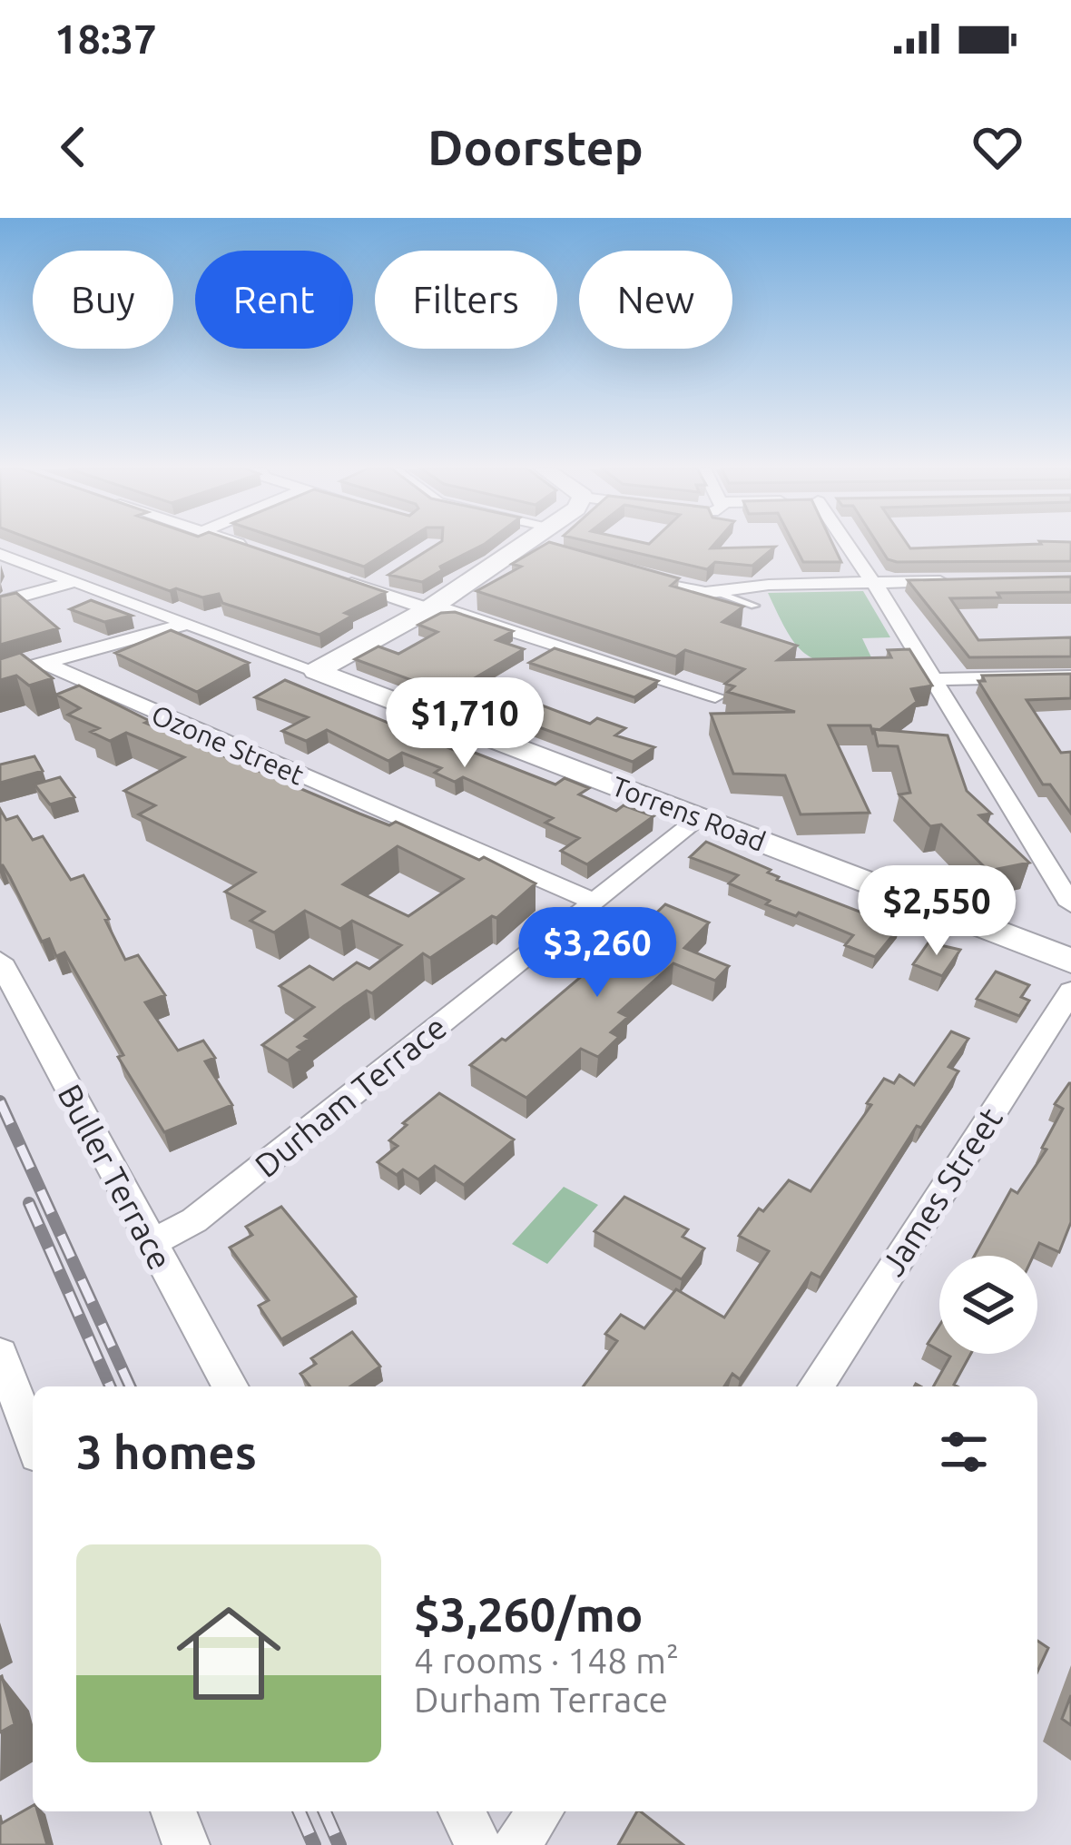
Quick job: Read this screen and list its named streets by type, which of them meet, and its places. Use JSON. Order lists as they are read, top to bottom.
{
  "streets": {
    "street": [
      "Ozone Street",
      "Torrens Road",
      "Durham Terrace",
      "Buller Terrace",
      "James Street"
    ]
  },
  "crossings": [
    ["Ozone Street", "Durham Terrace"],
    ["Torrens Road", "Durham Terrace"],
    ["Durham Terrace", "Buller Terrace"]
  ],
  "page": {
    "status": "18:37",
    "header": "Doorstep",
    "chip": [
      "Buy",
      "Rent",
      "Filters",
      "New"
    ],
    "price": ["$1,710", "$2,550", "$3,260"],
    "heading": "3 homes",
    "list": [
      {
        "name": "$3,260/mo",
        "note": "4 rooms · 148 m² · Durham Terrace"
      }
    ]
  }
}
